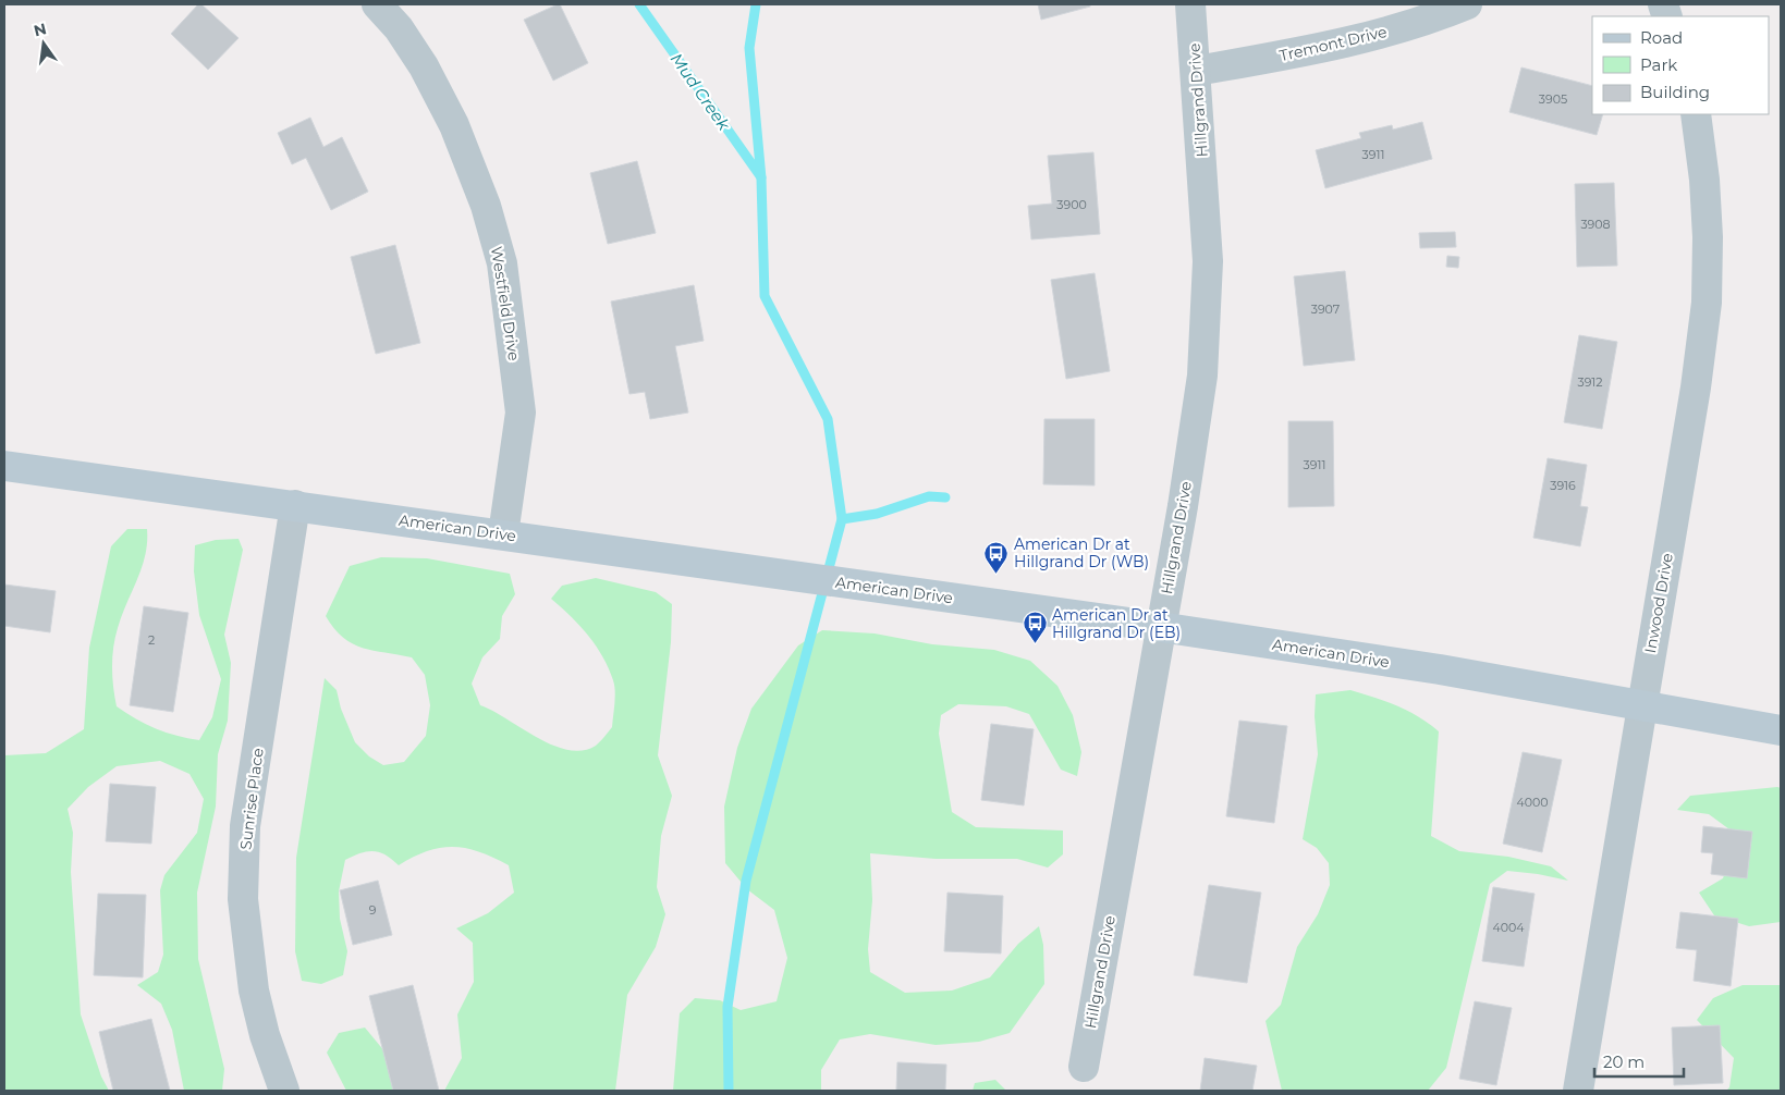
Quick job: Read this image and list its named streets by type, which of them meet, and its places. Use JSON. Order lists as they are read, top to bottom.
{
  "streets": {
    "street": [
      "Tremont Drive",
      "Hillgrand Drive",
      "Westfield Drive",
      "American Drive",
      "Inwood Drive",
      "Sunrise Place"
    ]
  },
  "crossings": [
    ["Tremont Drive", "Hillgrand Drive"],
    ["Hillgrand Drive", "American Drive"],
    ["Westfield Drive", "American Drive"],
    ["American Drive", "Inwood Drive"],
    ["American Drive", "Sunrise Place"]
  ],
  "water": ["Mud Creek"],
  "places": {
    "bus stop": ["American Dr at Hillgrand Dr (WB)", "American Dr at Hillgrand Dr (EB)"]
  },
  "house_numbers": [
    "3905",
    "3911",
    "3900",
    "3908",
    "3907",
    "3912",
    "3911",
    "3916",
    "2",
    "4000",
    "9",
    "4004"
  ],
  "legend": ["Road", "Park", "Building"],
  "scale_bar": "20 m",
  "north": "top"
}
